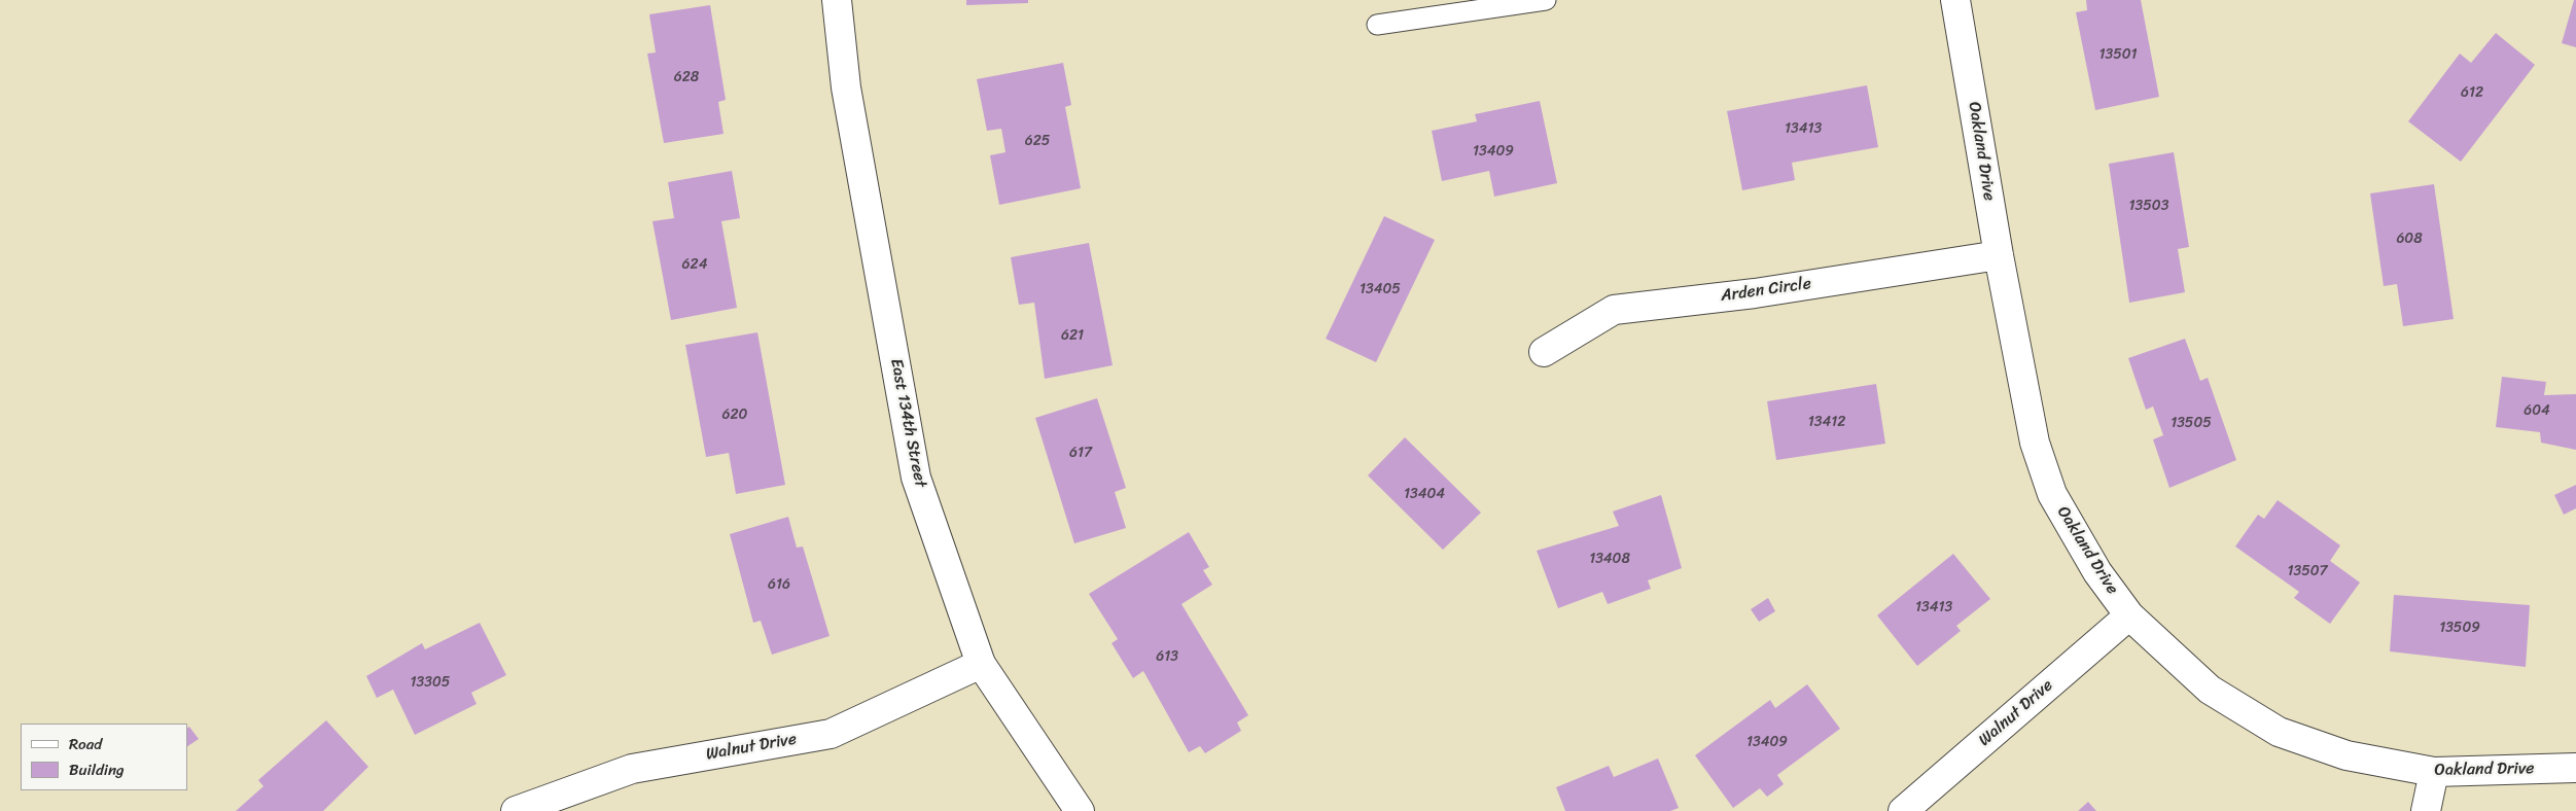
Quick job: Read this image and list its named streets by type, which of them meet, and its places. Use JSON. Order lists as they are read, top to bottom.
{
  "streets": {
    "street": [
      "Oakland Drive",
      "Arden Circle",
      "East 134th Street",
      "Walnut Drive"
    ]
  },
  "crossings": [
    ["Oakland Drive", "Arden Circle"],
    ["Oakland Drive", "Walnut Drive"],
    ["East 134th Street", "Walnut Drive"]
  ],
  "house_numbers": [
    "13501",
    "628",
    "612",
    "13413",
    "625",
    "13409",
    "13503",
    "608",
    "624",
    "13405",
    "621",
    "604",
    "620",
    "13412",
    "13505",
    "617",
    "13404",
    "13408",
    "13507",
    "616",
    "13413",
    "13509",
    "613",
    "13305",
    "13409"
  ],
  "legend": ["Road", "Building"]
}
